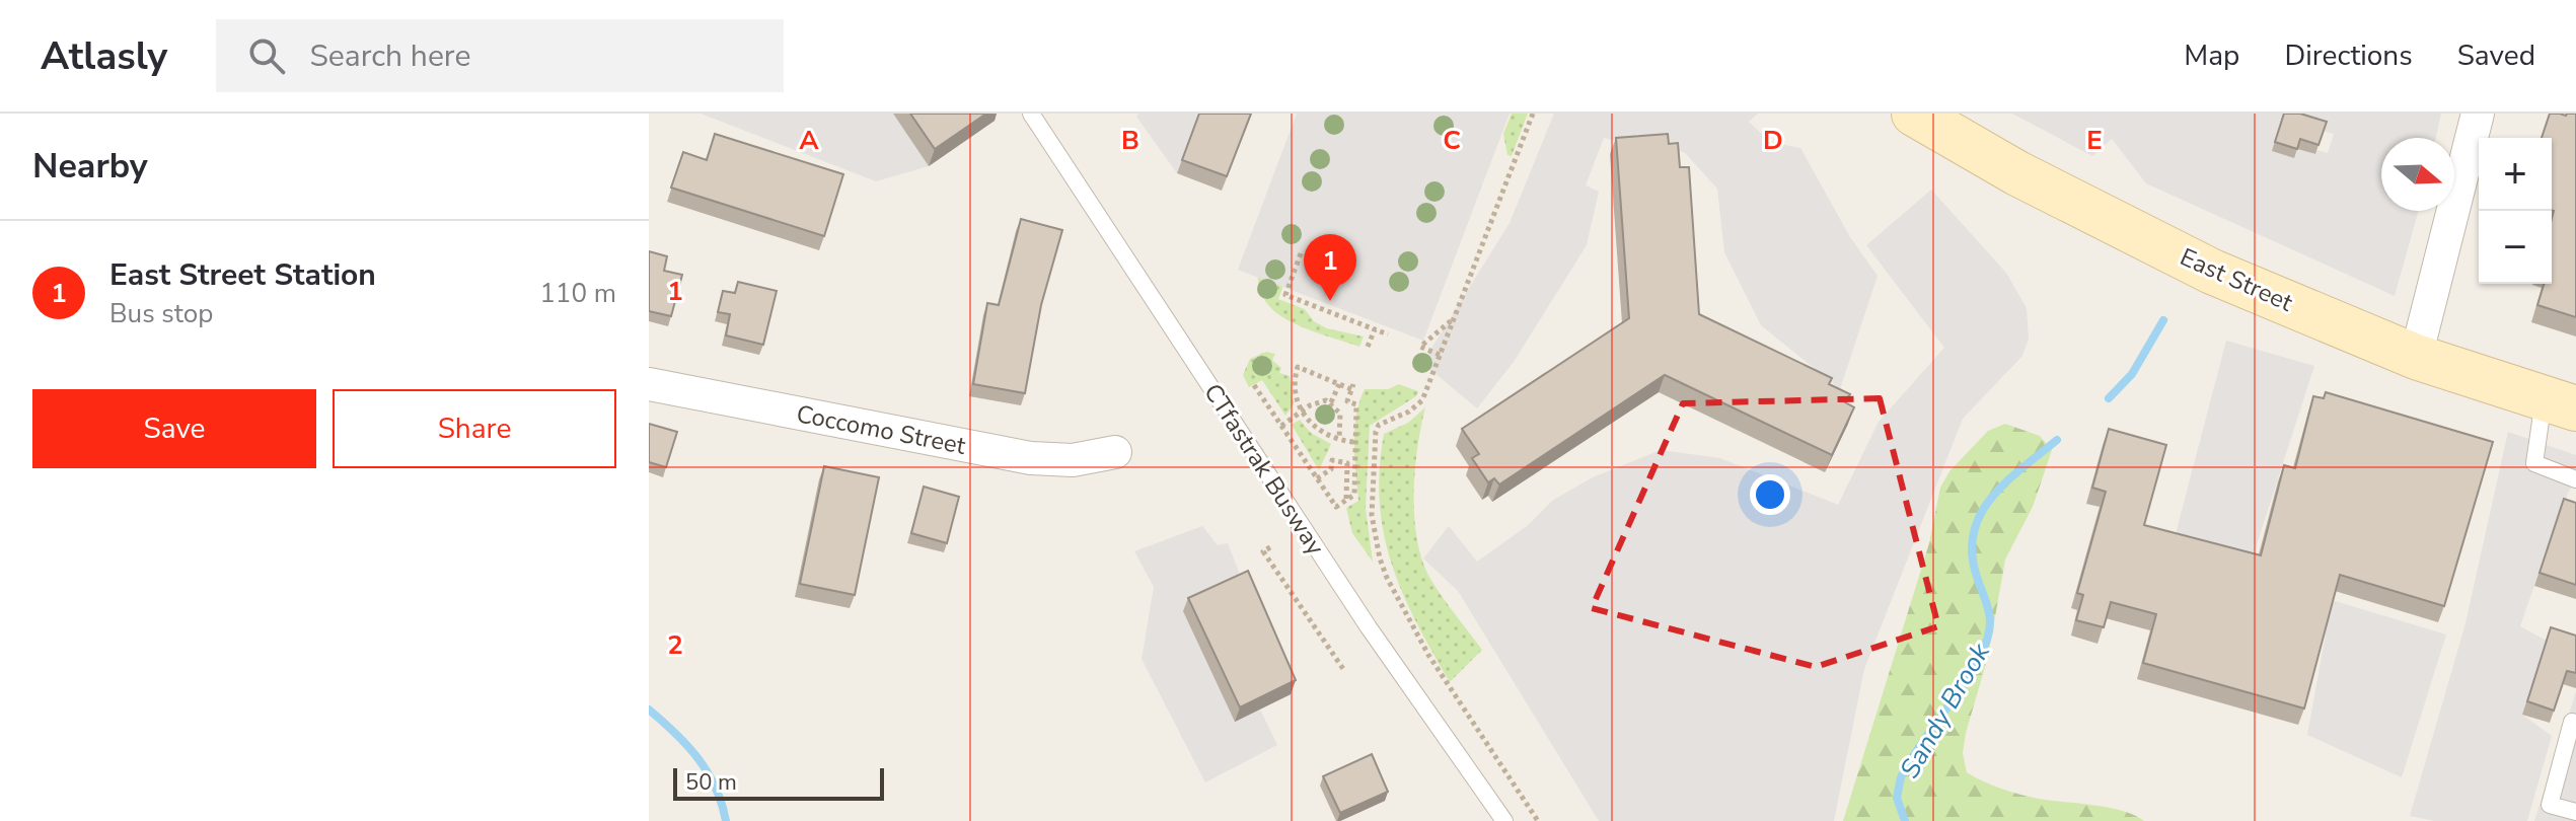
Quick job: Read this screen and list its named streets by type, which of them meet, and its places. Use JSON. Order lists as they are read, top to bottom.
{
  "streets": {
    "main road": ["East Street"],
    "street": ["Coccomo Street"],
    "lane": ["CTfastrak Busway"]
  },
  "water": ["Sandy Brook"],
  "scale_bar": "50 m",
  "north": "right",
  "page": {
    "header": "Atlasly",
    "search": "Search here",
    "nav": ["Map", "Directions", "Saved"],
    "heading": "Nearby",
    "map_buttons": ["+", "−"],
    "list": [
      {
        "mark": "1",
        "name": "East Street Station",
        "note": "Bus stop",
        "value": "110 m"
      }
    ],
    "pins": "1",
    "buttons": ["Save", "Share"],
    "scale": "50 m"
  },
  "grid": {
    "columns": [
      "A",
      "B",
      "C",
      "D",
      "E"
    ],
    "rows": ["1", "2"]
  }
}
